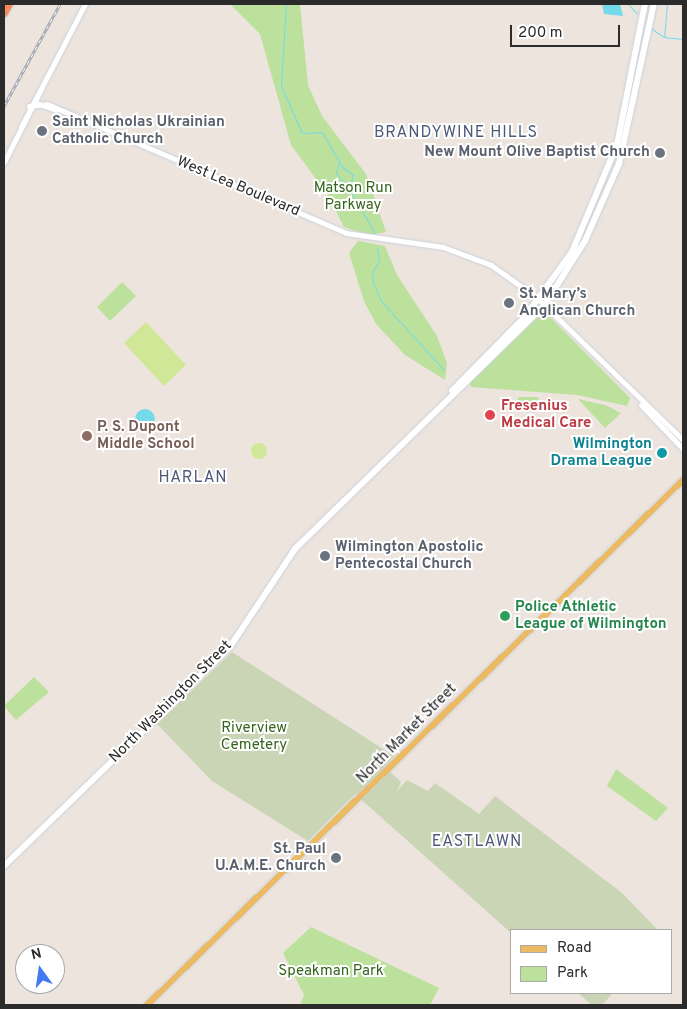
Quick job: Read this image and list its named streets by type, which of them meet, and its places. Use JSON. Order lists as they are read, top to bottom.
{
  "streets": {
    "main road": ["North Washington Street", "North Market Street"],
    "street": ["West Lea Boulevard"]
  },
  "crossings": [
    ["West Lea Boulevard", "North Washington Street"]
  ],
  "districts": ["BRANDYWINE HILLS", "HARLAN", "EASTLAWN"],
  "parks": ["Matson Run Parkway", "Riverview Cemetery", "Speakman Park"],
  "places": [
    "Saint Nicholas Ukrainian Catholic Church",
    "New Mount Olive Baptist Church",
    "St. Mary’s Anglican Church",
    "Fresenius Medical Care",
    "P. S. Dupont Middle School",
    "Wilmington Drama League",
    "Wilmington Apostolic Pentecostal Church",
    "Police Athletic League of Wilmington",
    "St. Paul U.A.M.E. Church"
  ],
  "legend": ["Road", "Park"],
  "scale_bar": "200 m",
  "north": "top"
}
